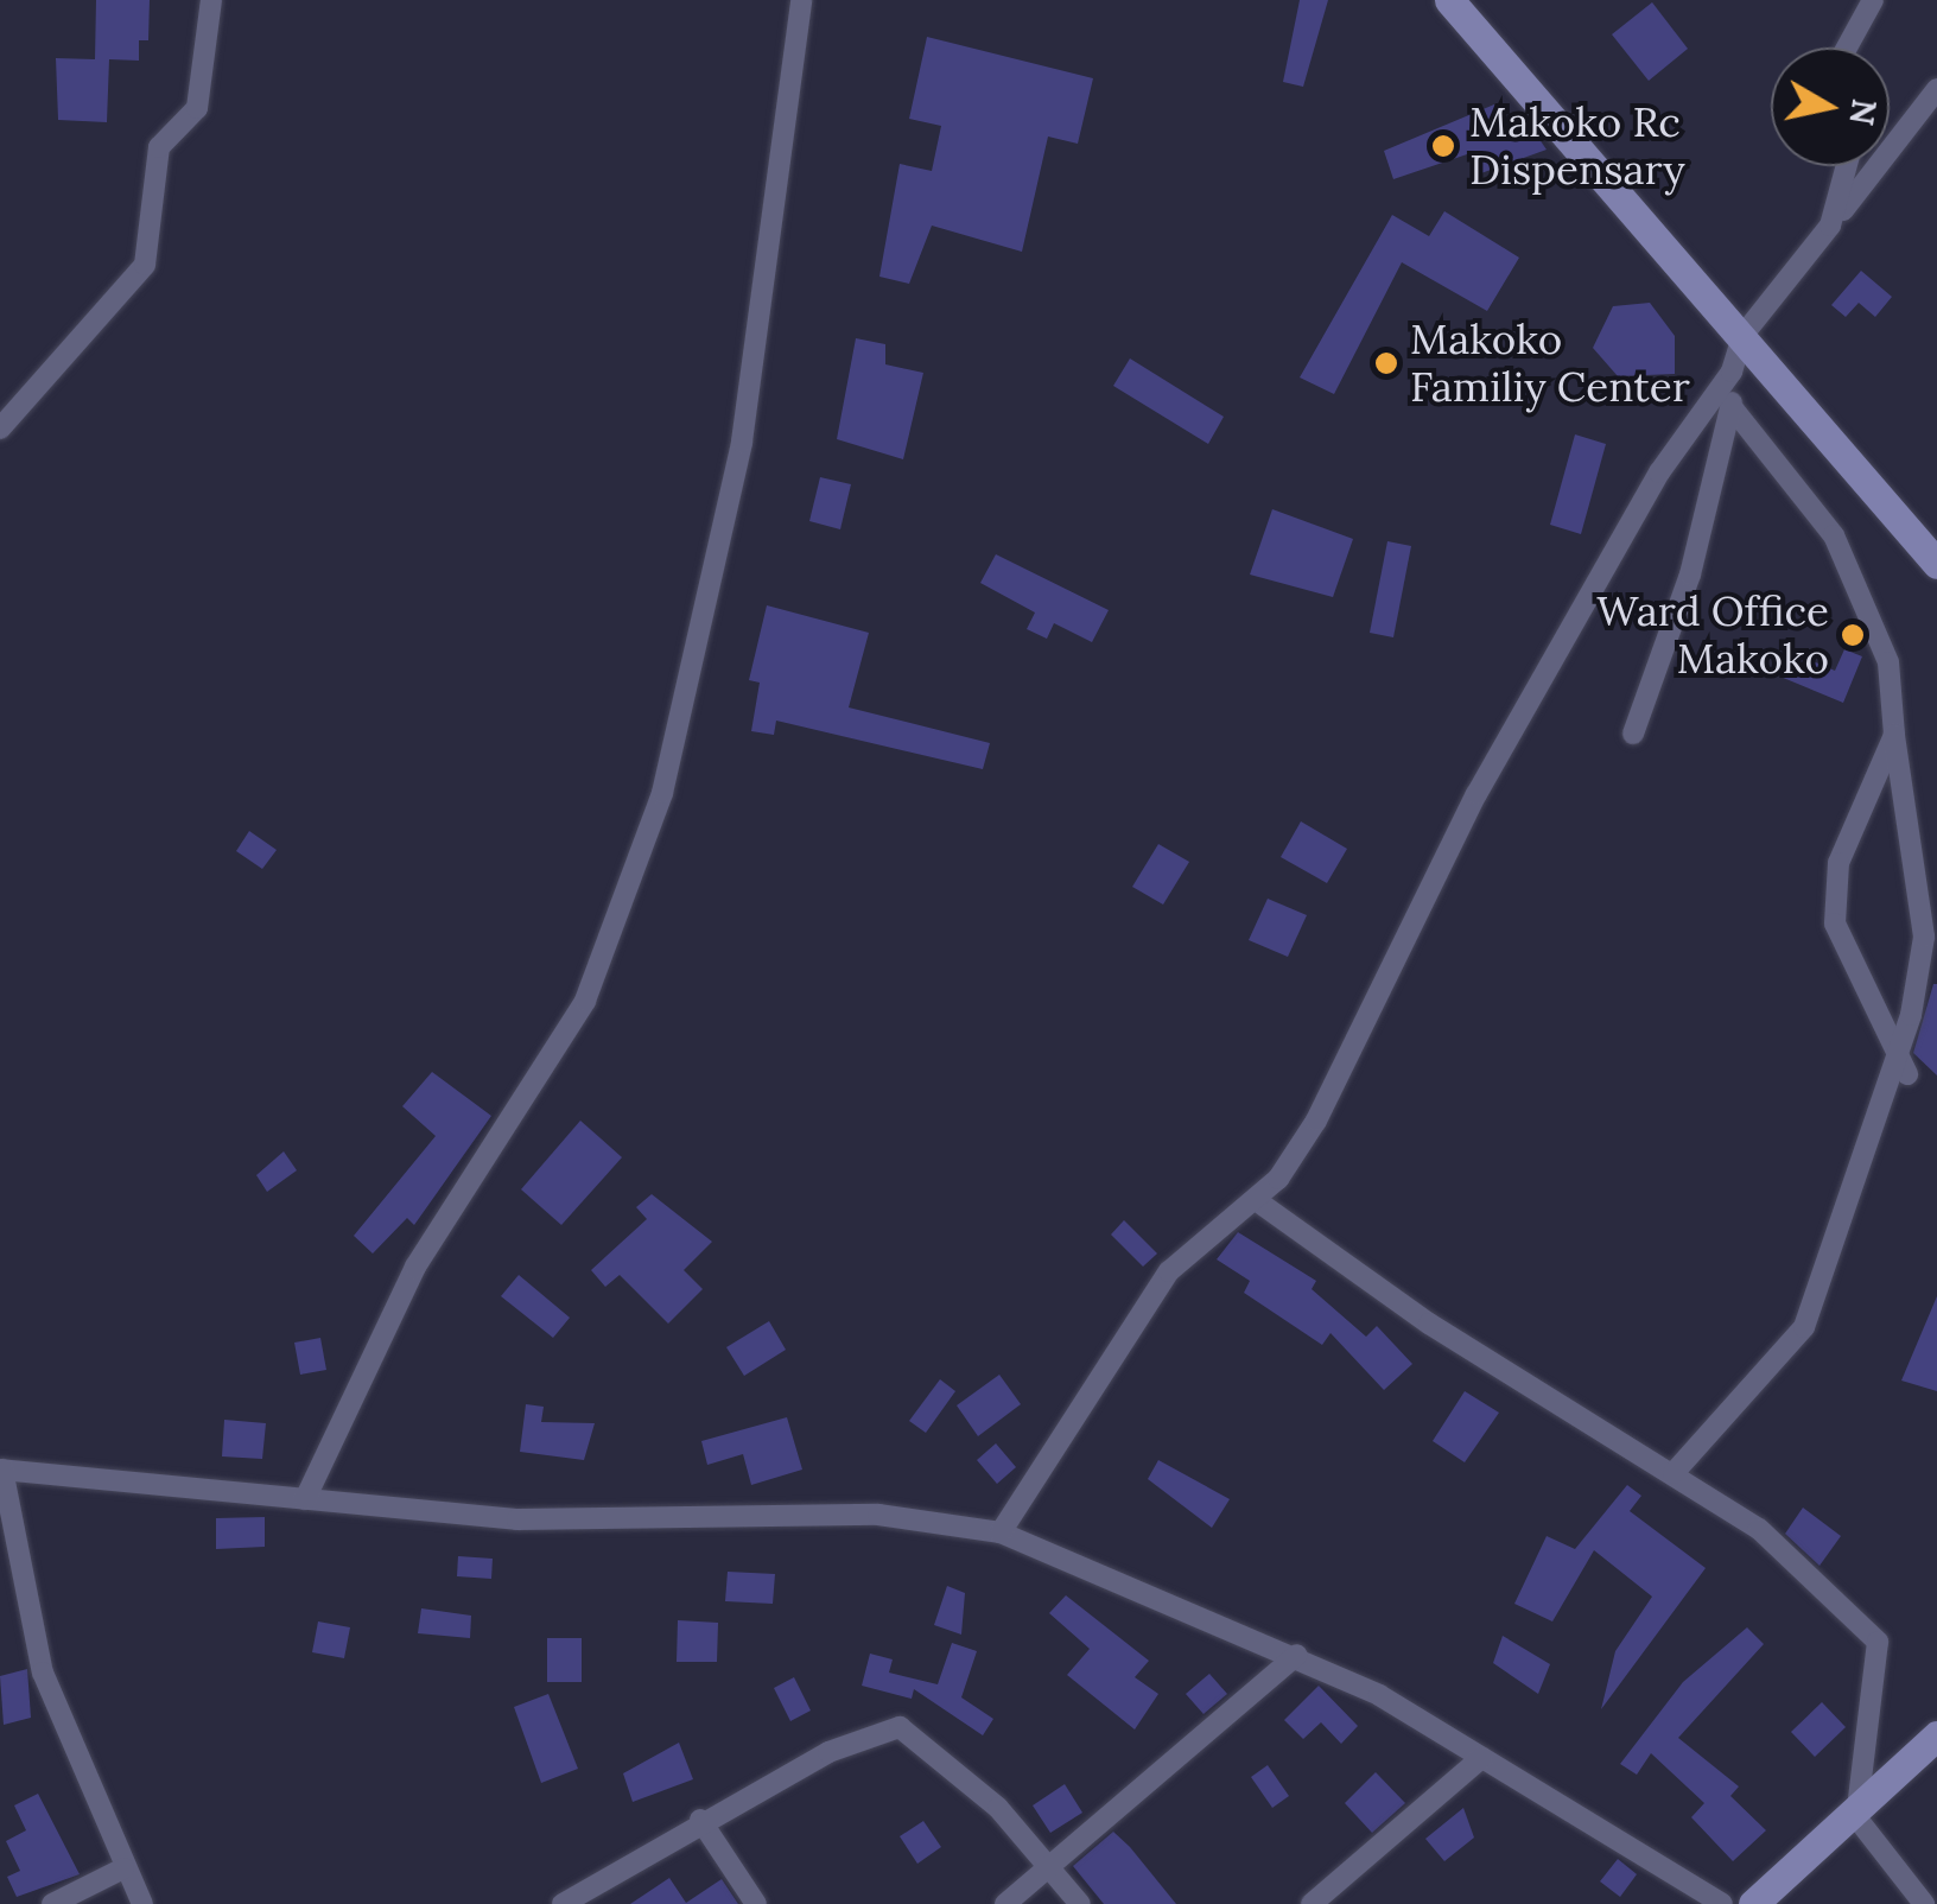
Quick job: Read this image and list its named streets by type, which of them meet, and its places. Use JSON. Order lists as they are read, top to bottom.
{
  "places": ["Makoko Rc Dispensary", "Makoko Familiy Center", "Ward Office Makoko"],
  "north": "right"
}
